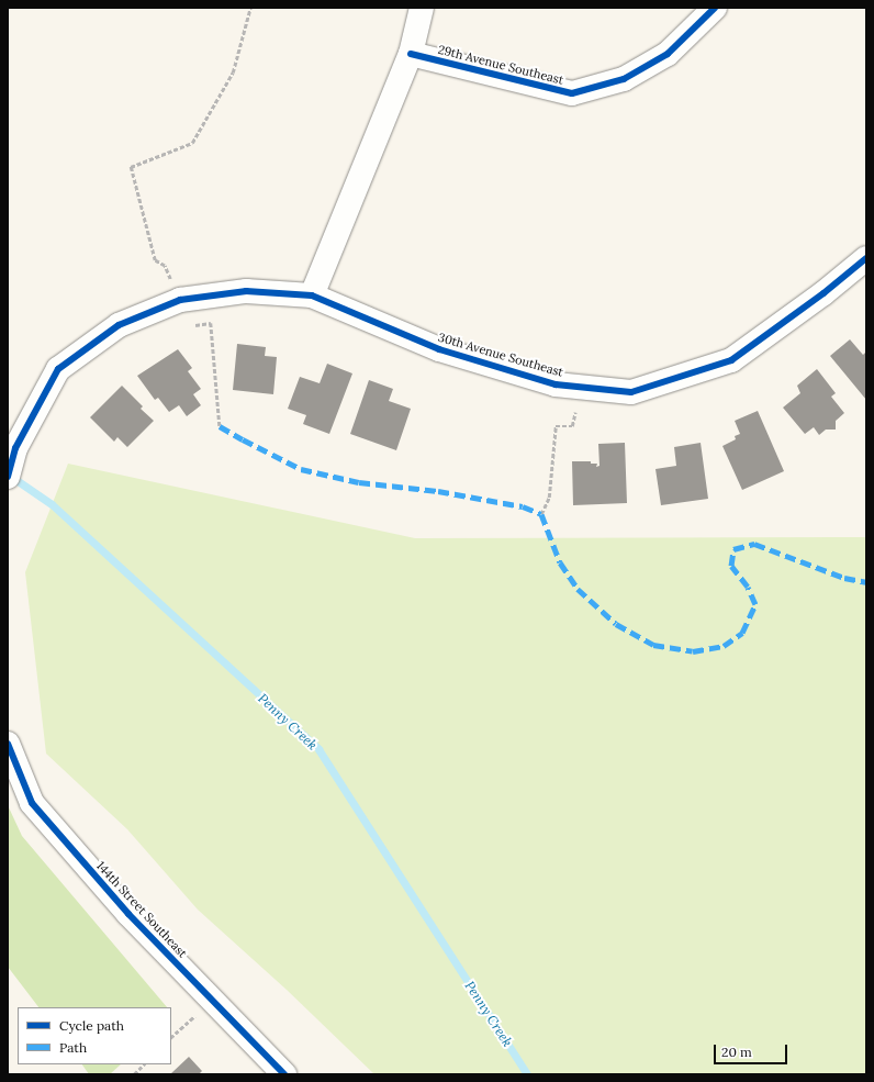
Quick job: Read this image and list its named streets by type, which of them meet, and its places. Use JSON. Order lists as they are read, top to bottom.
{
  "streets": {
    "street": ["29th Avenue Southeast", "30th Avenue Southeast", "144th Street Southeast"]
  },
  "water": ["Penny Creek"],
  "legend": ["Cycle path", "Path"],
  "scale_bar": "20 m"
}
